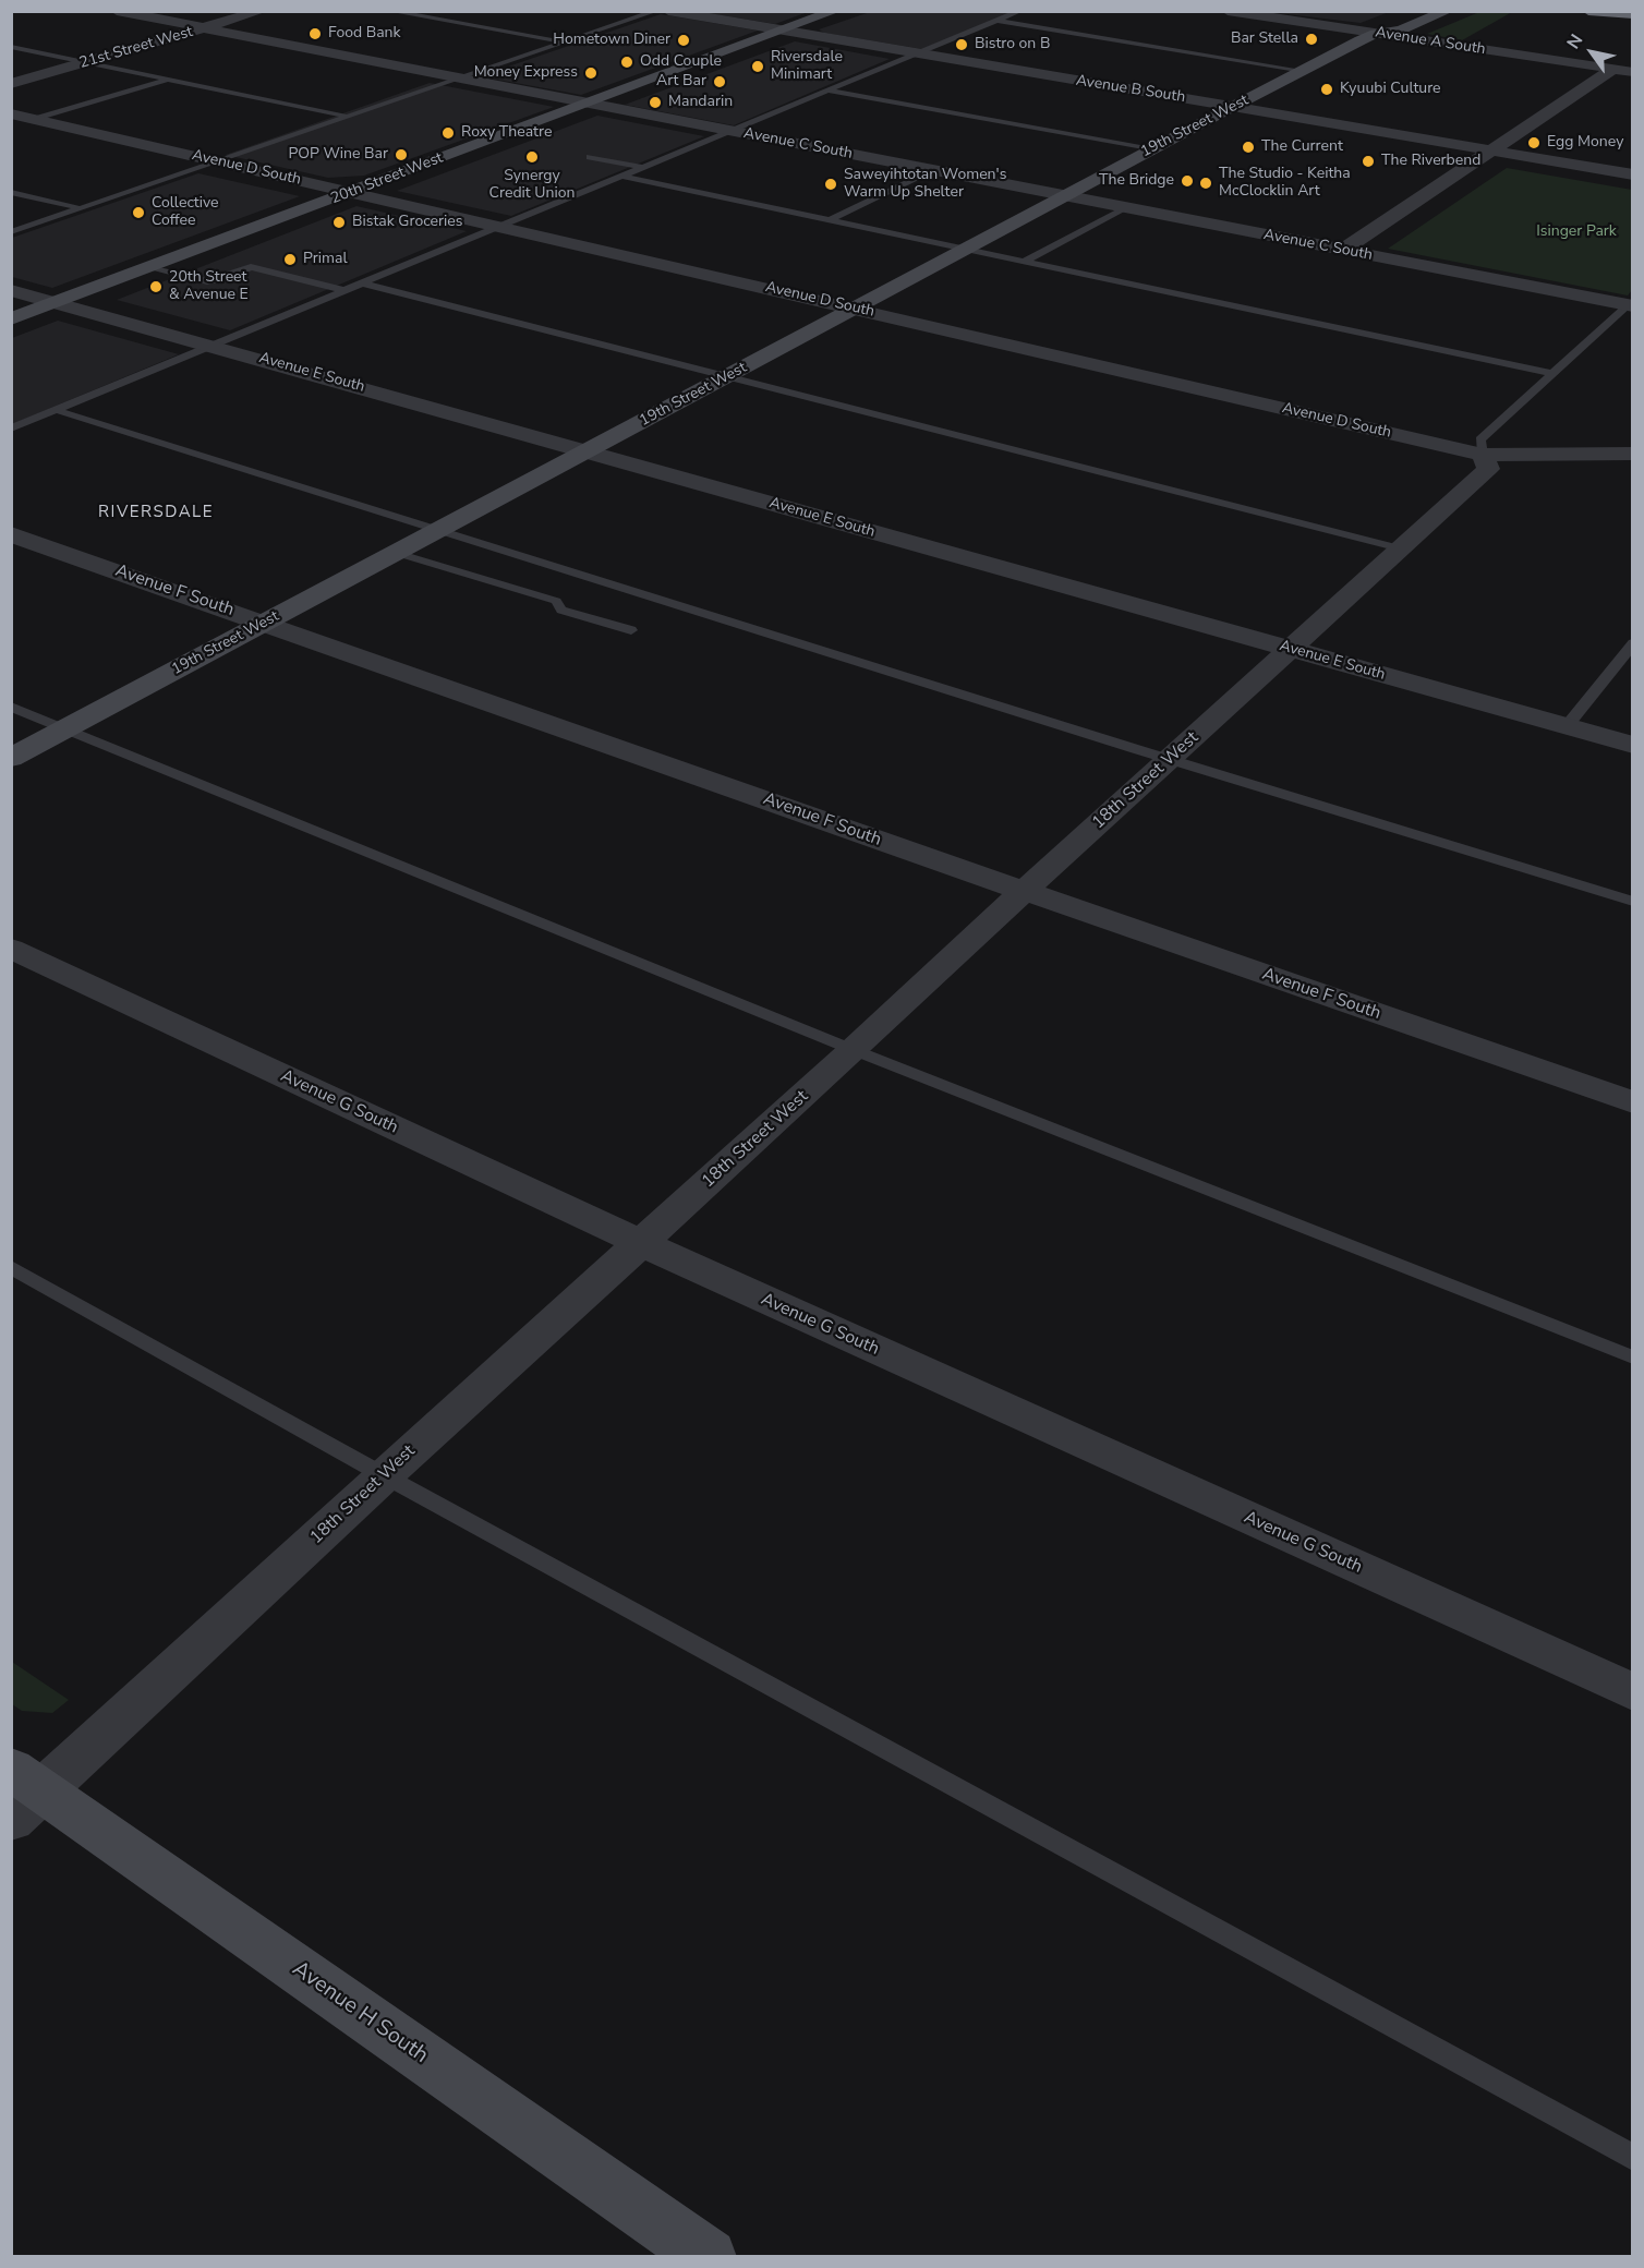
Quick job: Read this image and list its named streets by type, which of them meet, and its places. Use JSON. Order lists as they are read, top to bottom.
{
  "streets": {
    "street": [
      "Avenue A South",
      "21st Street West",
      "Avenue B South",
      "19th Street West",
      "Avenue C South",
      "Avenue D South",
      "20th Street West",
      "Avenue E South",
      "Avenue F South",
      "18th Street West",
      "Avenue G South",
      "Avenue H South"
    ]
  },
  "crossings": [
    ["Avenue A South", "19th Street West"],
    ["21st Street West", "Avenue C South"],
    ["Avenue B South", "19th Street West"],
    ["Avenue B South", "20th Street West"],
    ["19th Street West", "Avenue C South"],
    ["19th Street West", "Avenue D South"],
    ["19th Street West", "Avenue E South"],
    ["19th Street West", "Avenue F South"],
    ["Avenue C South", "20th Street West"],
    ["Avenue D South", "20th Street West"],
    ["Avenue D South", "18th Street West"],
    ["20th Street West", "Avenue E South"],
    ["Avenue E South", "18th Street West"],
    ["Avenue F South", "18th Street West"],
    ["18th Street West", "Avenue G South"],
    ["18th Street West", "Avenue H South"]
  ],
  "districts": ["RIVERSDALE"],
  "parks": ["Isinger Park"],
  "places": [
    "Food Bank",
    "Bar Stella",
    "Hometown Diner",
    "Bistro on B",
    "Odd Couple",
    "Riversdale Minimart",
    "Money Express",
    "Art Bar",
    "Kyuubi Culture",
    "Mandarin",
    "Roxy Theatre",
    "Egg Money",
    "The Current",
    "POP Wine Bar",
    "Synergy Credit Union",
    "The Riverbend",
    "The Bridge",
    "The Studio - Keitha McClocklin Art",
    "Saweyihtotan Women's Warm Up Shelter",
    "Collective Coffee",
    "Bistak Groceries",
    "Primal",
    "20th Street & Avenue E"
  ],
  "north": "top left"
}
